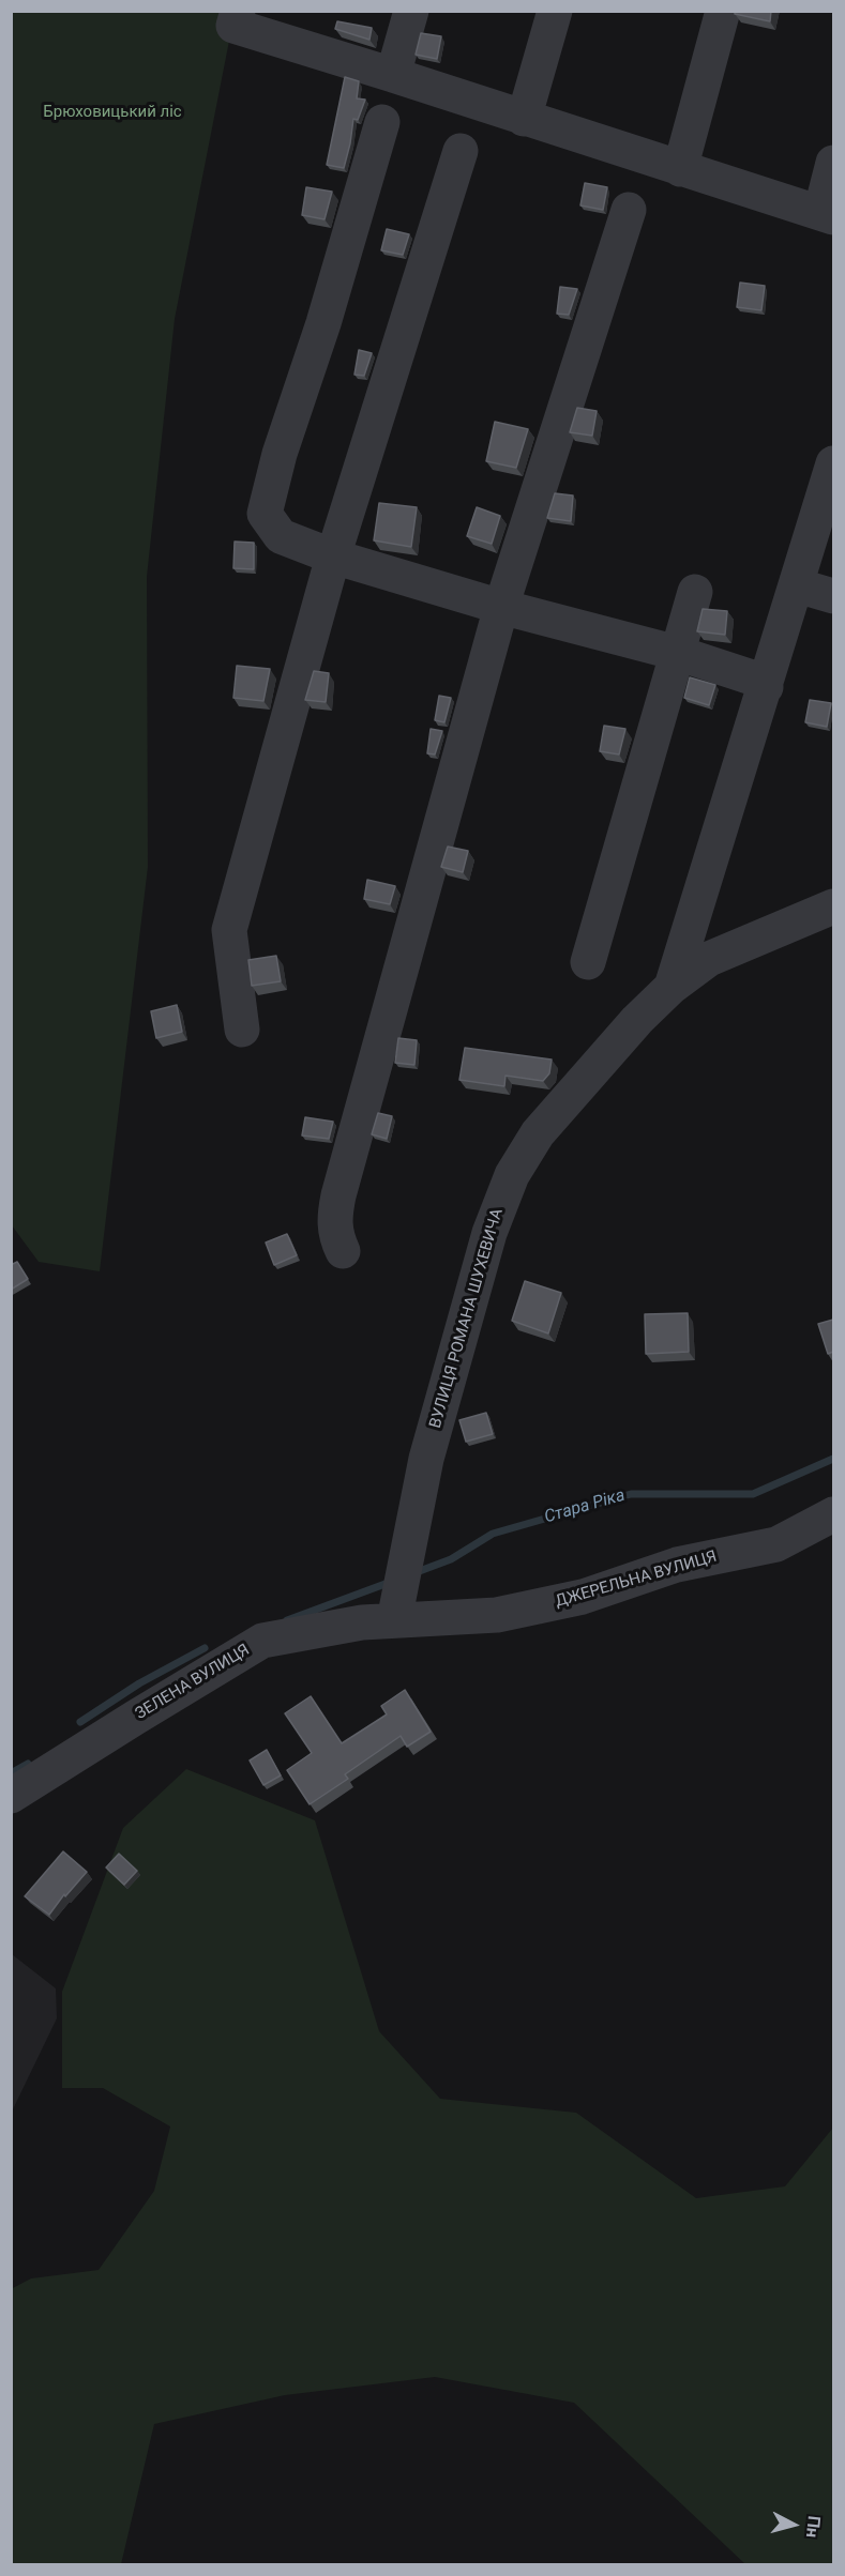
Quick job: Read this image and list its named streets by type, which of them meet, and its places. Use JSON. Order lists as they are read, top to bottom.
{
  "streets": {
    "street": ["ВУЛИЦЯ РОМАНА ШУХЕВИЧА", "ДЖЕРЕЛЬНА ВУЛИЦЯ", "ЗЕЛЕНА ВУЛИЦЯ"]
  },
  "crossings": [
    ["ВУЛИЦЯ РОМАНА ШУХЕВИЧА", "ДЖЕРЕЛЬНА ВУЛИЦЯ"],
    ["ВУЛИЦЯ РОМАНА ШУХЕВИЧА", "ЗЕЛЕНА ВУЛИЦЯ"],
    ["ДЖЕРЕЛЬНА ВУЛИЦЯ", "ЗЕЛЕНА ВУЛИЦЯ"]
  ],
  "water": ["Стара Ріка"],
  "parks": ["Брюховицький ліс"],
  "north": "right"
}
